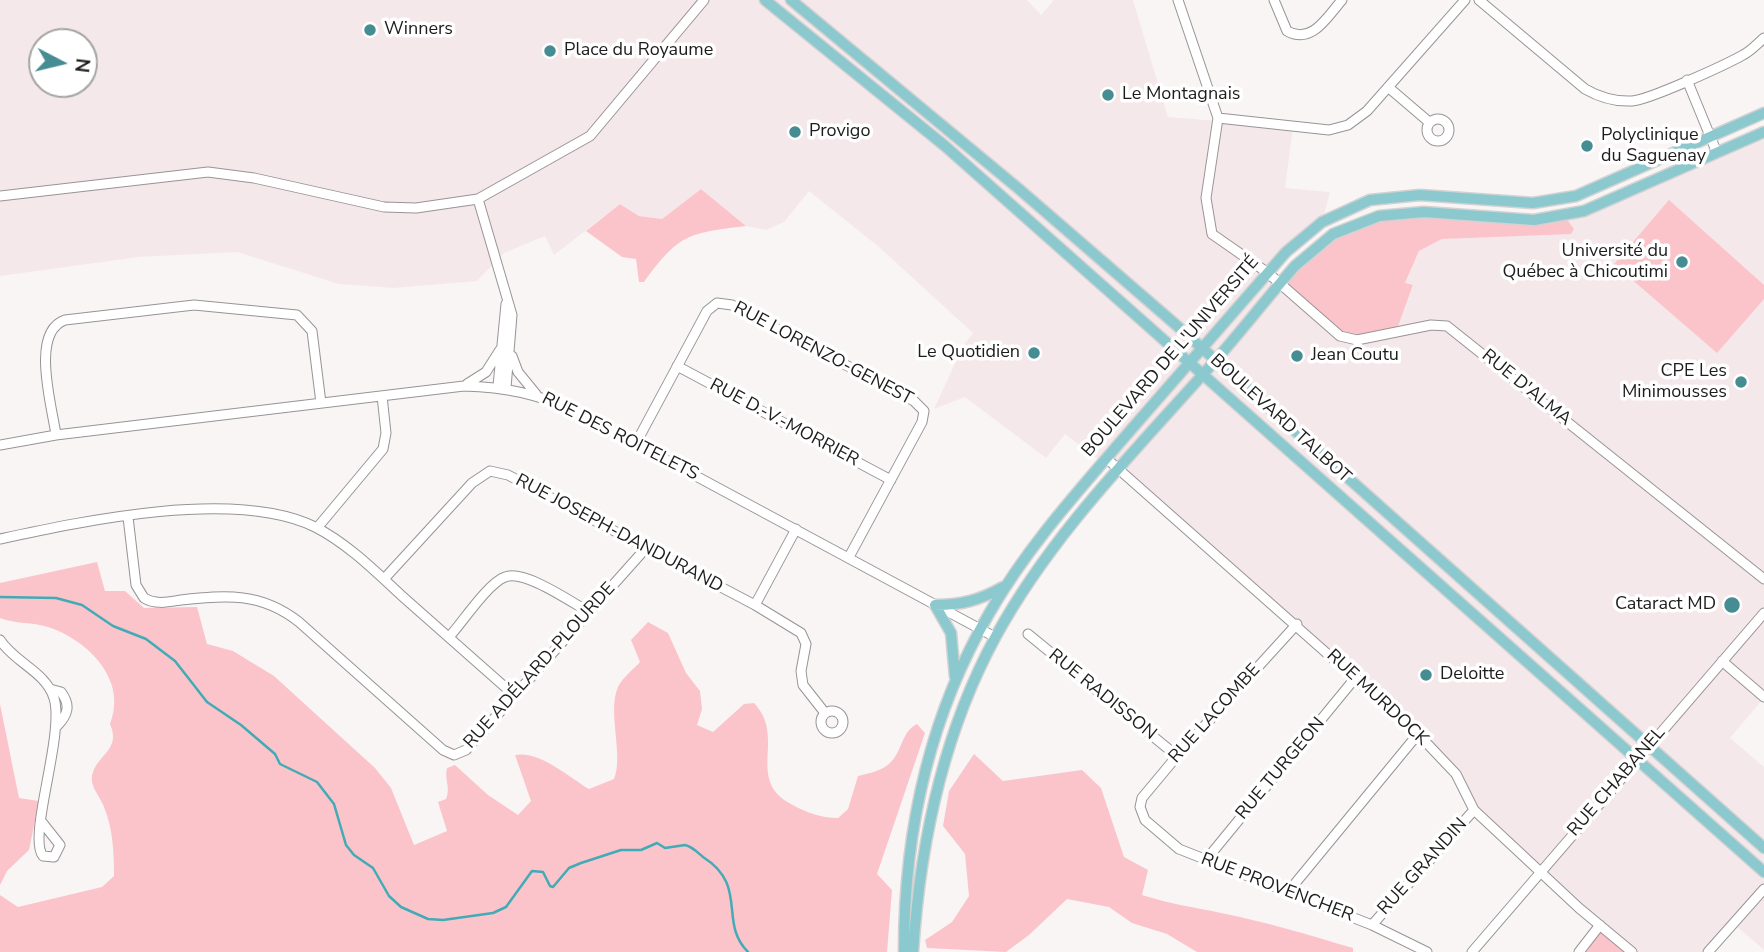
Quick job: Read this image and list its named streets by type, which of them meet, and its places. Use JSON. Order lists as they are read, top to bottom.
{
  "streets": {
    "main road": ["BOULEVARD DE L'UNIVERSITÉ", "BOULEVARD TALBOT"],
    "street": [
      "RUE LORENZO-GENEST",
      "RUE D'ALMA",
      "RUE D.-V.-MORRIER",
      "RUE DES ROITELETS",
      "RUE JOSEPH-DANDURAND",
      "RUE ADÉLARD-PLOURDE",
      "RUE RADISSON",
      "RUE MURDOCK",
      "RUE LACOMBE",
      "RUE TURGEON",
      "RUE CHABANEL",
      "RUE GRANDIN",
      "RUE PROVENCHER"
    ]
  },
  "crossings": [
    ["RUE LORENZO-GENEST", "RUE D.-V.-MORRIER"],
    ["RUE LORENZO-GENEST", "RUE DES ROITELETS"],
    ["BOULEVARD DE L'UNIVERSITÉ", "RUE D'ALMA"],
    ["BOULEVARD DE L'UNIVERSITÉ", "BOULEVARD TALBOT"],
    ["BOULEVARD DE L'UNIVERSITÉ", "RUE DES ROITELETS"],
    ["BOULEVARD DE L'UNIVERSITÉ", "RUE MURDOCK"],
    ["BOULEVARD TALBOT", "RUE CHABANEL"],
    ["RUE JOSEPH-DANDURAND", "RUE ADÉLARD-PLOURDE"],
    ["RUE RADISSON", "RUE LACOMBE"],
    ["RUE MURDOCK", "RUE LACOMBE"],
    ["RUE MURDOCK", "RUE TURGEON"],
    ["RUE MURDOCK", "RUE CHABANEL"],
    ["RUE MURDOCK", "RUE GRANDIN"],
    ["RUE LACOMBE", "RUE PROVENCHER"],
    ["RUE TURGEON", "RUE PROVENCHER"],
    ["RUE GRANDIN", "RUE PROVENCHER"]
  ],
  "places": [
    "Winners",
    "Place du Royaume",
    "Le Montagnais",
    "Provigo",
    "Polyclinique du Saguenay",
    "Université du Québec à Chicoutimi",
    "Le Quotidien",
    "Jean Coutu",
    "CPE Les Minimousses",
    "Cataract MD",
    "Deloitte"
  ],
  "north": "right"
}
